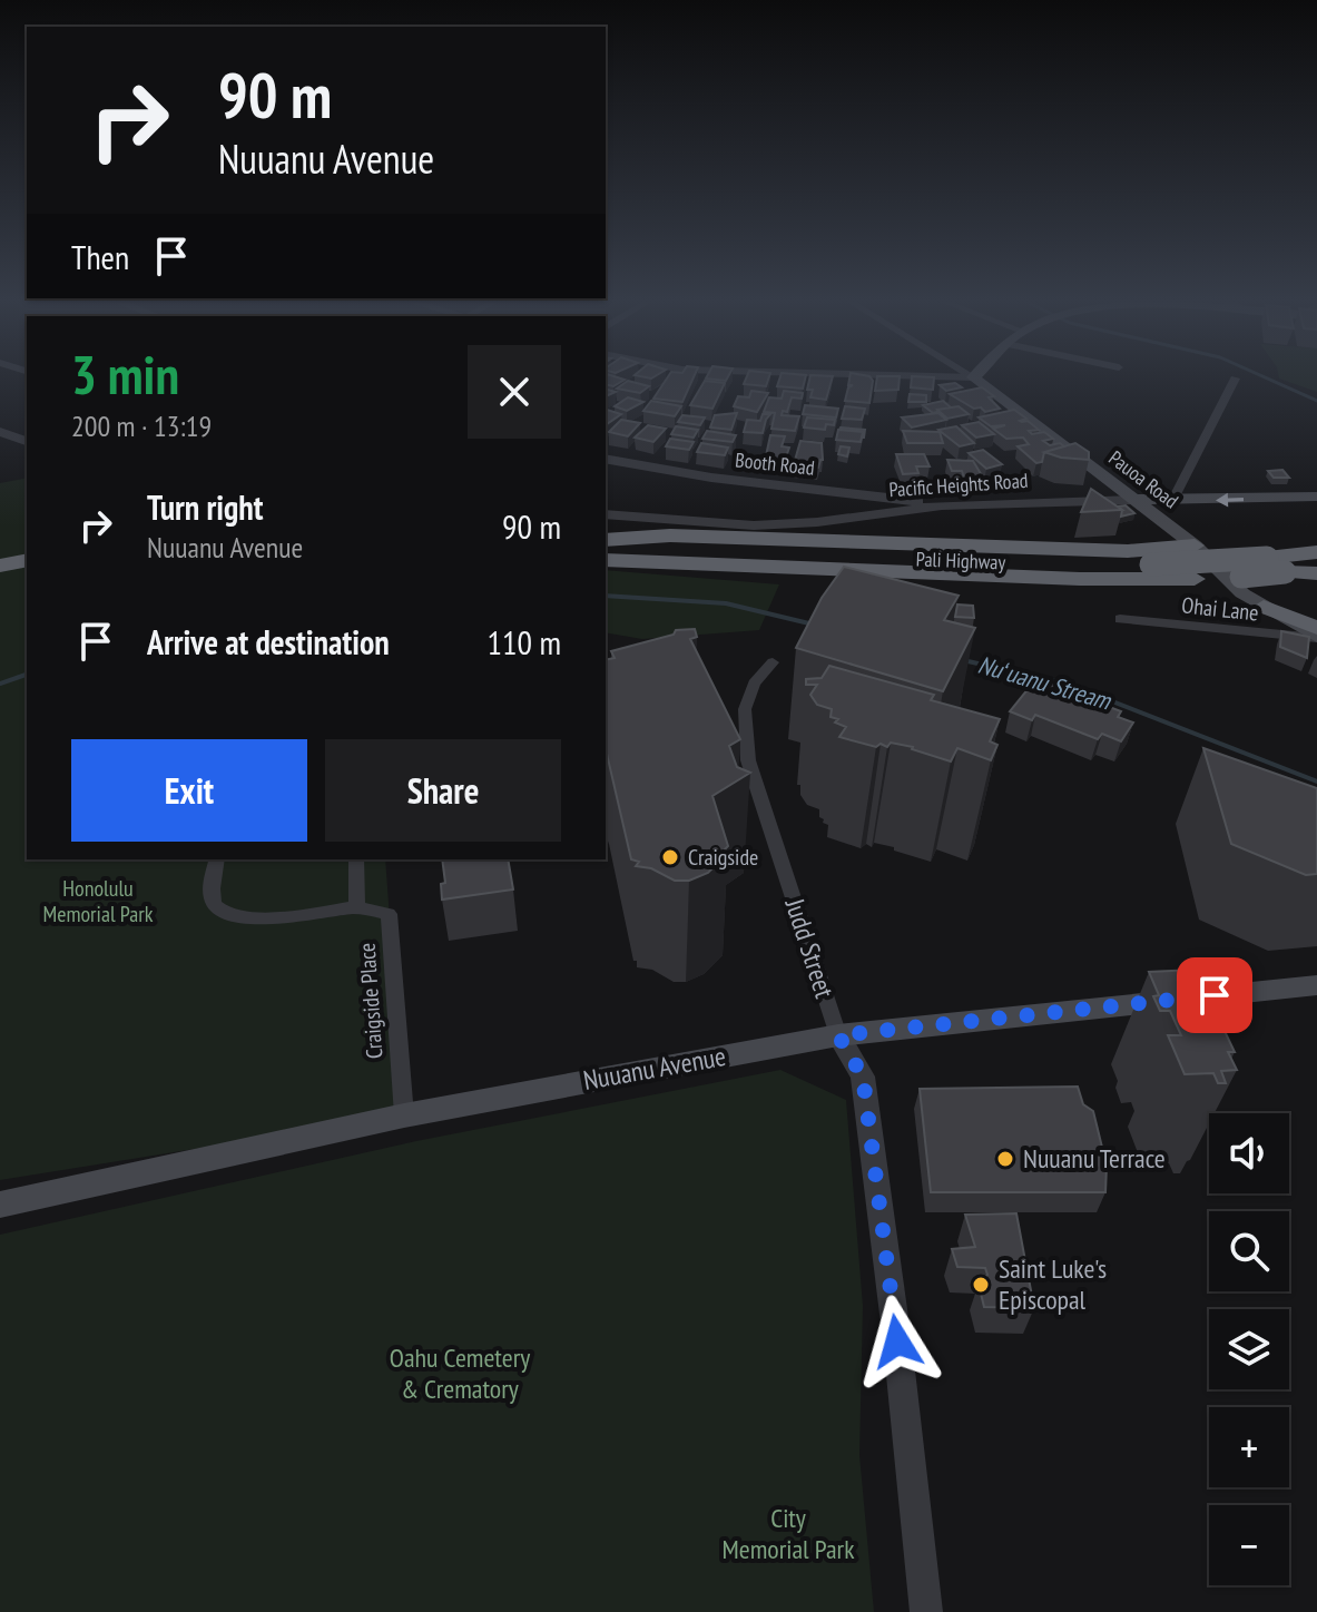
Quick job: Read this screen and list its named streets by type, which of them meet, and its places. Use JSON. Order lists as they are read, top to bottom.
{
  "streets": {
    "highway": ["Pali Highway"],
    "main road": ["Pauoa Road", "Pacific Heights Road", "Nuuanu Avenue"],
    "street": [
      "Booth Road",
      "Ohai Lane",
      "Judd Street",
      "Craigside Place"
    ]
  },
  "crossings": [
    ["Booth Road", "Pacific Heights Road"],
    ["Pauoa Road", "Pacific Heights Road"],
    ["Pauoa Road", "Ohai Lane"],
    ["Judd Street", "Nuuanu Avenue"],
    ["Craigside Place", "Nuuanu Avenue"]
  ],
  "water": ["Nuʻuanu Stream"],
  "parks": ["Honolulu Memorial Park", "Oahu Cemetery & Crematory", "City Memorial Park"],
  "places": ["Craigside", "Nuuanu Terrace", "Saint Luke's Episcopal"],
  "page": {
    "turn": ["90 m", "Nuuanu Avenue"],
    "then": "Then",
    "heading": ["3 min", "200 m · 13:19"],
    "list": [
      {
        "name": "Turn right",
        "note": "Nuuanu Avenue",
        "value": "90 m"
      },
      {
        "name": "Arrive at destination",
        "value": "110 m"
      }
    ],
    "buttons": ["Exit", "Share"],
    "map_buttons": ["+", "−"]
  }
}
